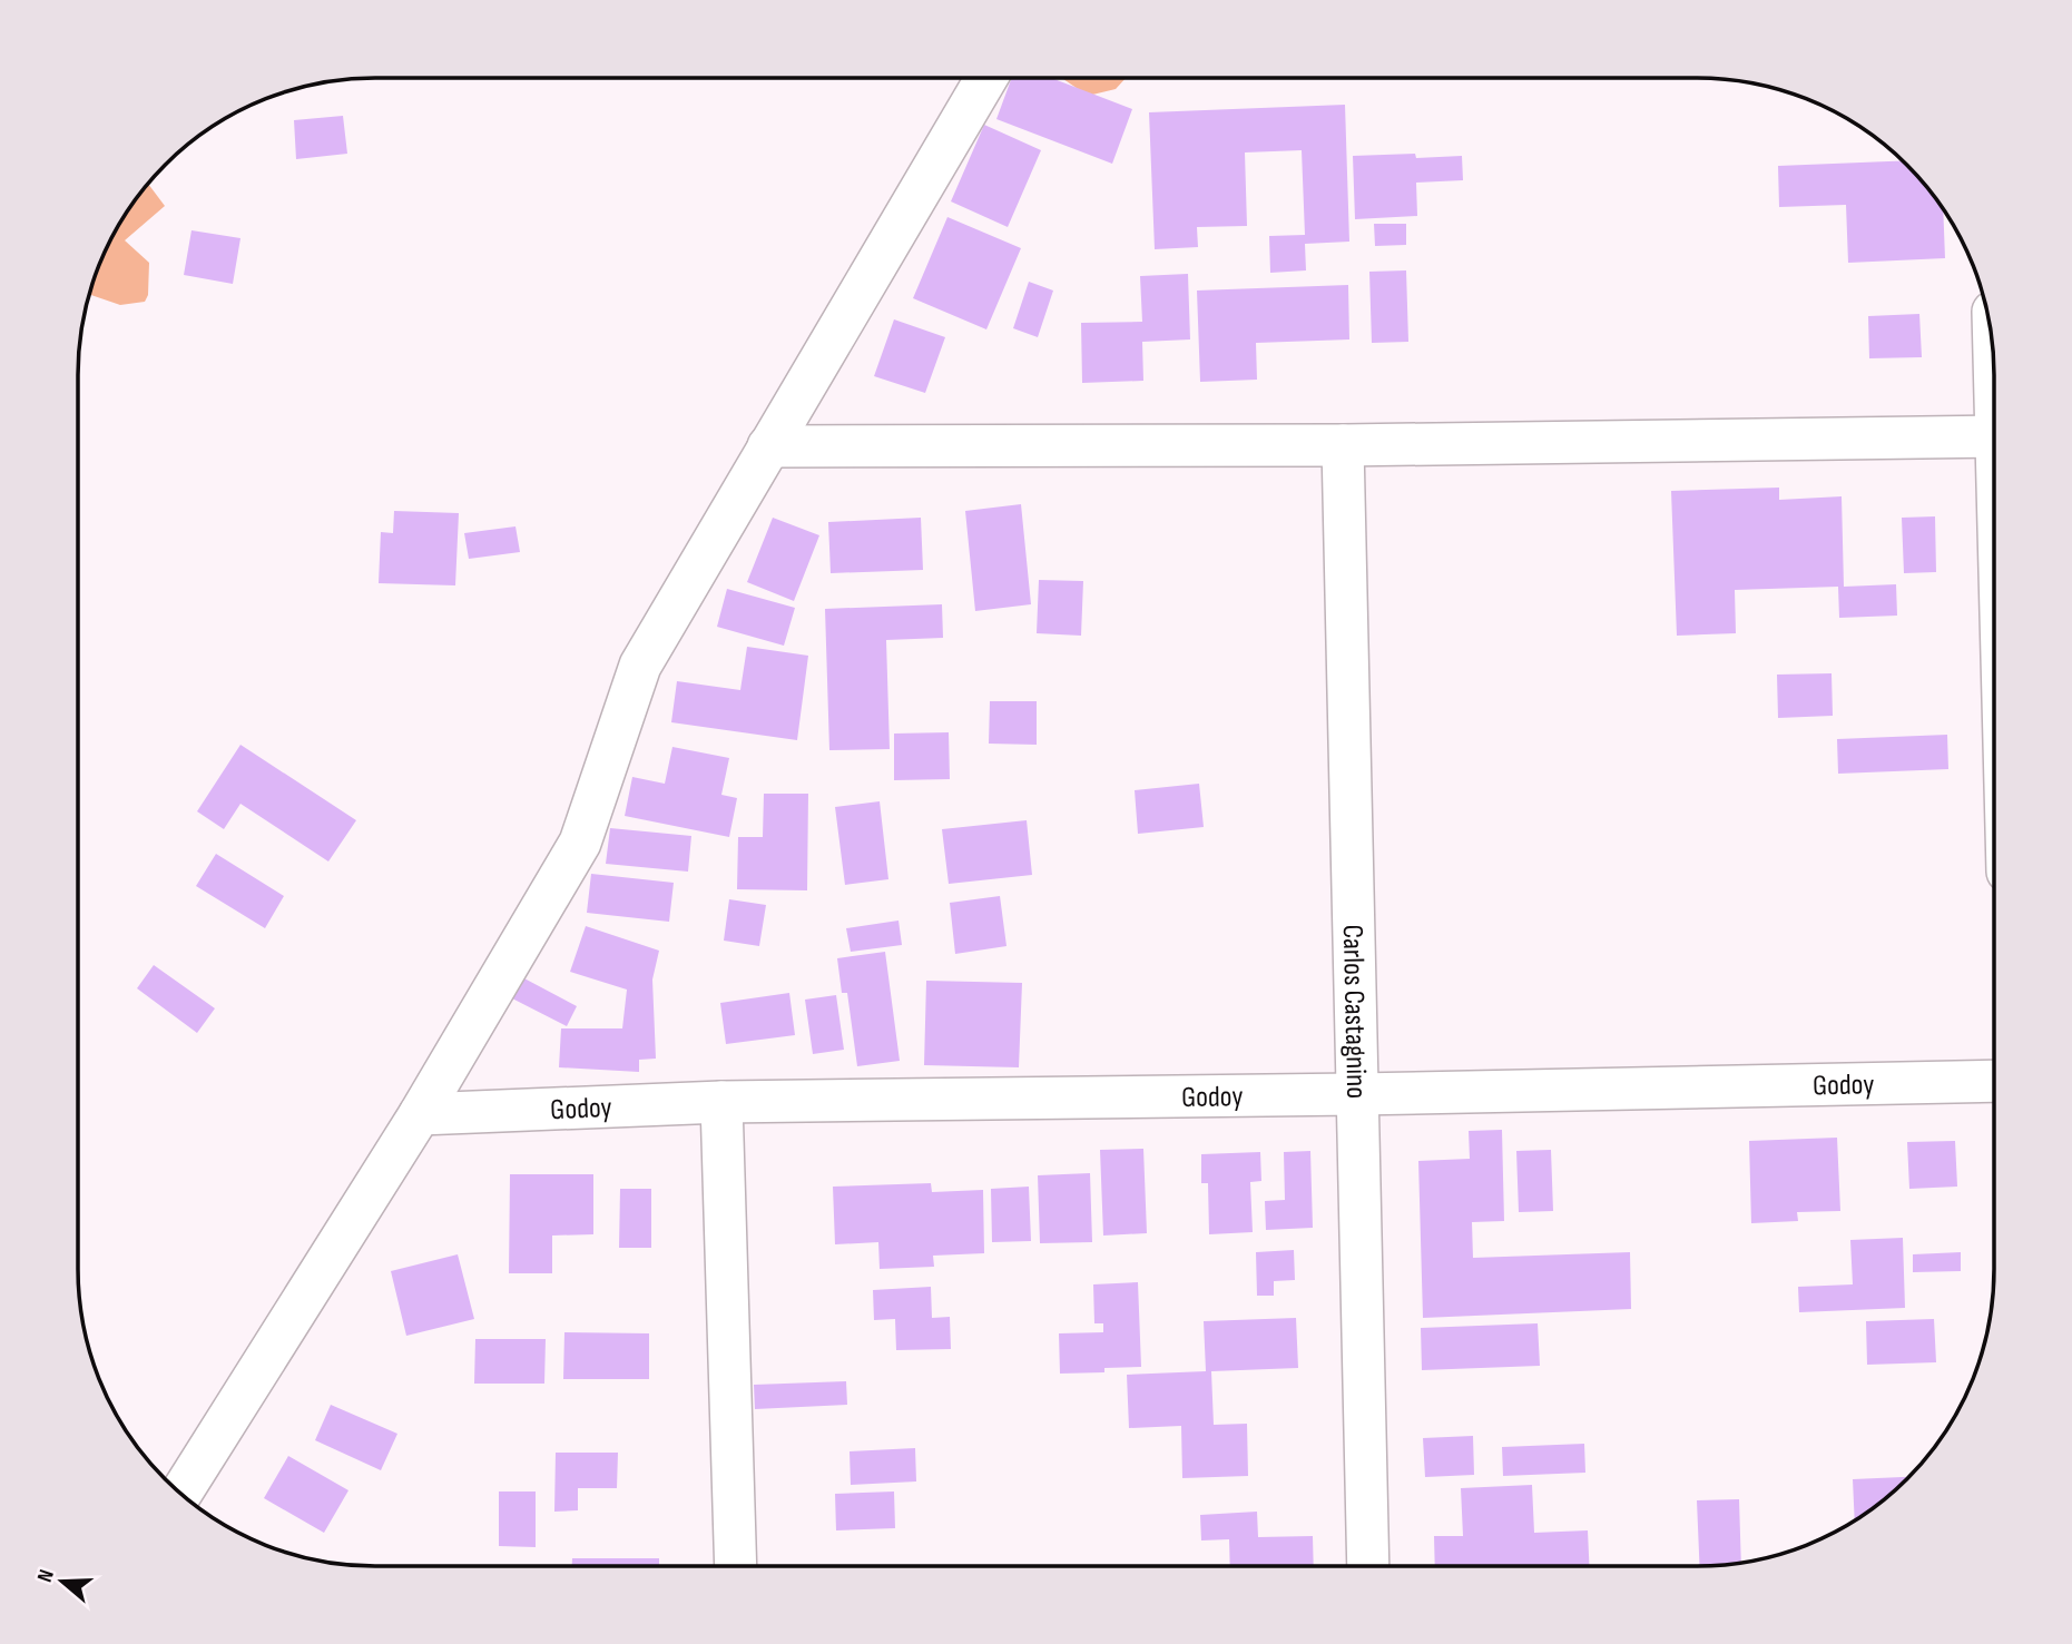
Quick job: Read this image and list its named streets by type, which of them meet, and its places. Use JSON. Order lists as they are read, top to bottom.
{
  "streets": {
    "street": ["Carlos Castagnino", "Godoy"]
  },
  "crossings": [
    ["Carlos Castagnino", "Godoy"]
  ],
  "north": "left"
}
